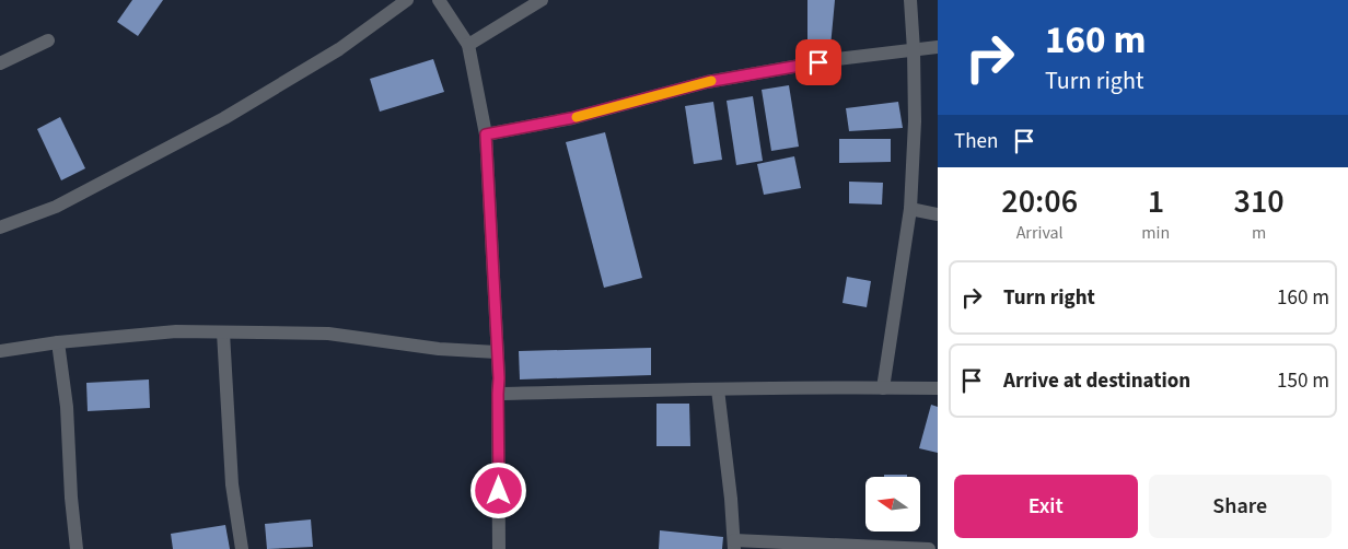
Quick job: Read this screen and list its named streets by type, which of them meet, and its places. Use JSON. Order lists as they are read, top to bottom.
{
  "north": "left",
  "page": {
    "turn": ["160 m", "Turn right"],
    "then": "Then",
    "eta": [
      "20:06",
      "Arrival",
      "1",
      "min",
      "310",
      "m"
    ],
    "list": [
      {
        "name": "Turn right",
        "value": "160 m"
      },
      {
        "name": "Arrive at destination",
        "value": "150 m"
      }
    ],
    "buttons": ["Exit", "Share"]
  }
}
